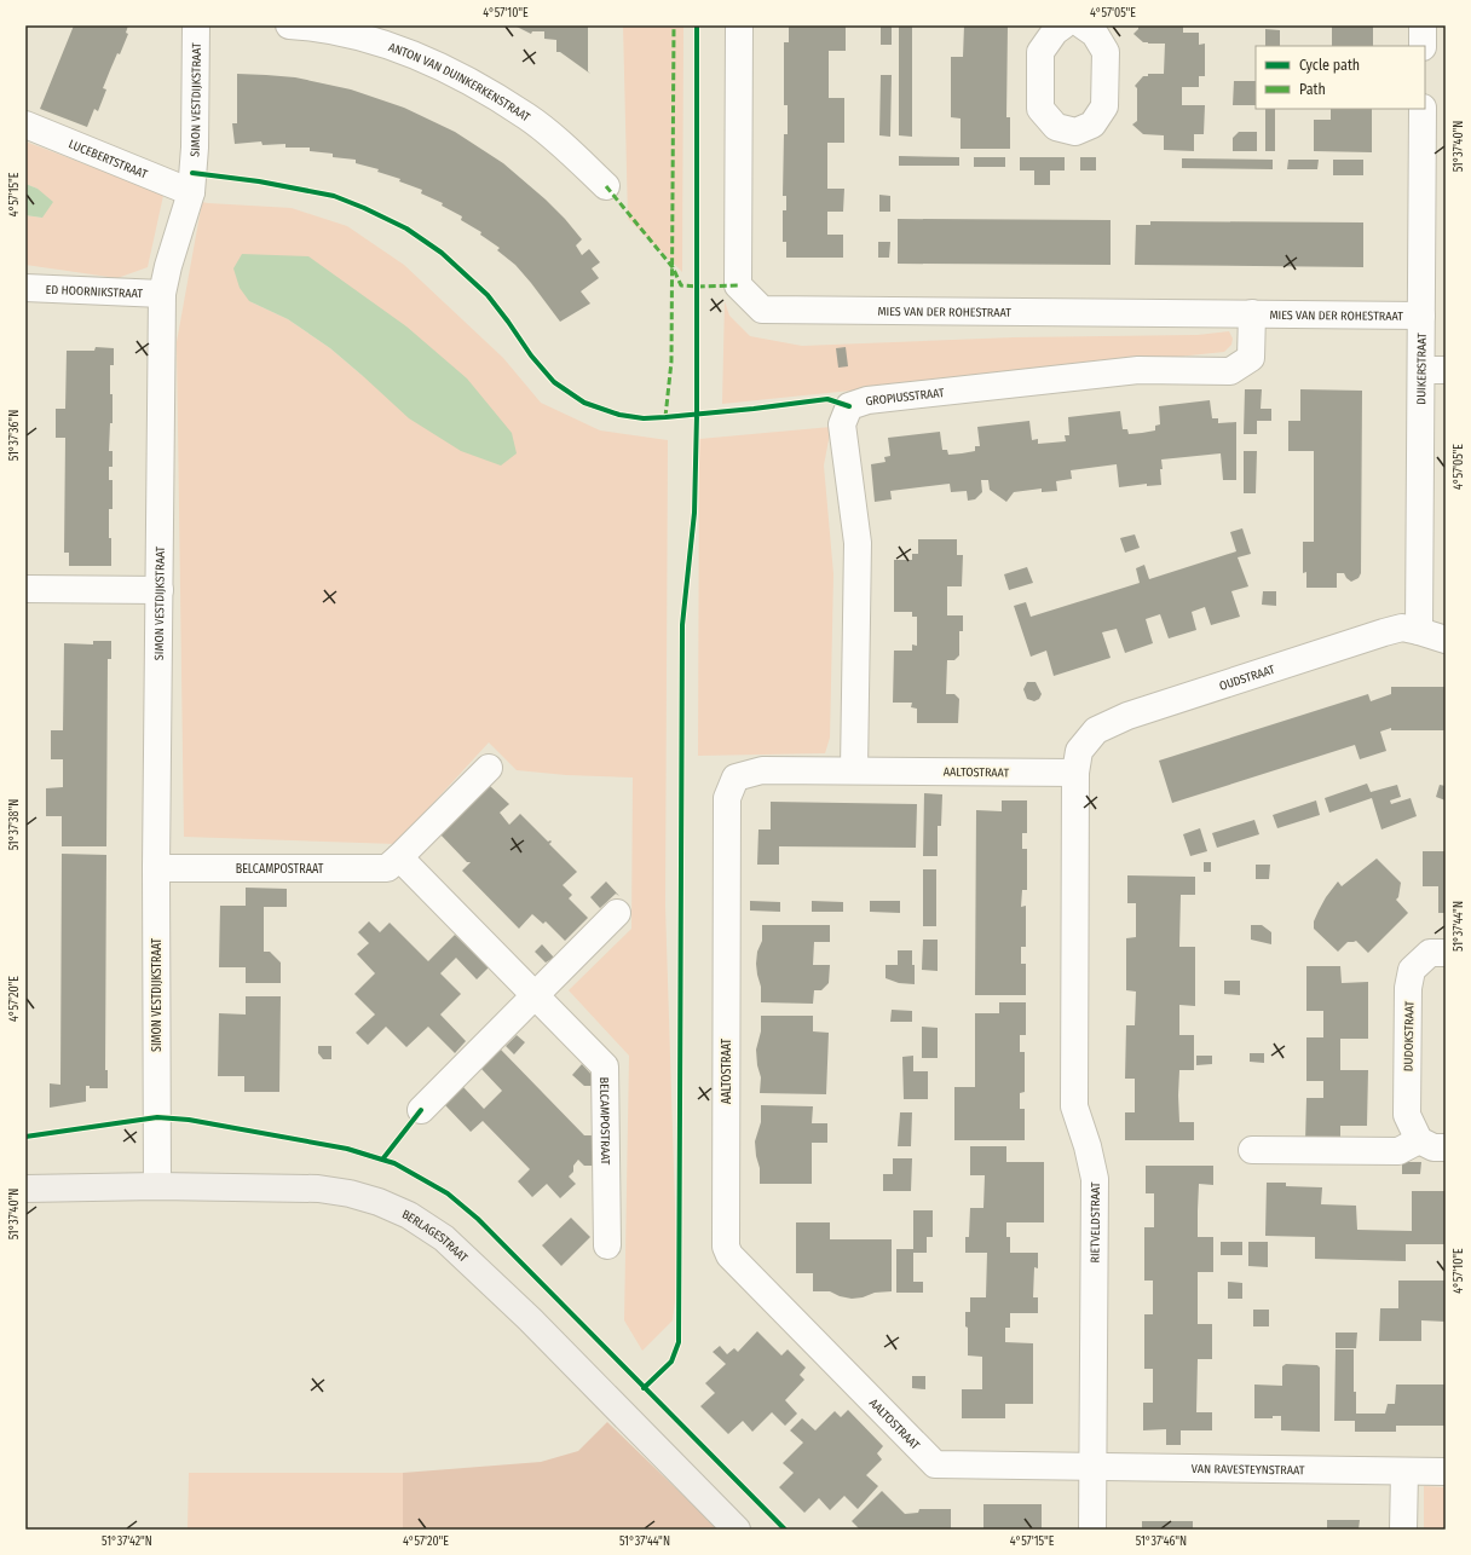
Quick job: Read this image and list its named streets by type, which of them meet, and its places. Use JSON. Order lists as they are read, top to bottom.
{
  "streets": {
    "street": [
      "ANTON VAN DUINKERKENSTRAAT",
      "SIMON VESTDIJKSTRAAT",
      "LUCEBERTSTRAAT",
      "ED HOORNIKSTRAAT",
      "MIES VAN DER ROHESTRAAT",
      "DUIKERSTRAAT",
      "GROPIUSSTRAAT",
      "OUDSTRAAT",
      "AALTOSTRAAT",
      "BELCAMPOSTRAAT",
      "DUDOKSTRAAT",
      "RIETVELDSTRAAT",
      "BERLAGESTRAAT",
      "VAN RAVESTEYNSTRAAT"
    ]
  },
  "crossings": [
    ["SIMON VESTDIJKSTRAAT", "LUCEBERTSTRAAT"],
    ["SIMON VESTDIJKSTRAAT", "ED HOORNIKSTRAAT"],
    ["SIMON VESTDIJKSTRAAT", "BELCAMPOSTRAAT"],
    ["SIMON VESTDIJKSTRAAT", "BERLAGESTRAAT"],
    ["MIES VAN DER ROHESTRAAT", "DUIKERSTRAAT"],
    ["MIES VAN DER ROHESTRAAT", "GROPIUSSTRAAT"],
    ["DUIKERSTRAAT", "OUDSTRAAT"],
    ["GROPIUSSTRAAT", "AALTOSTRAAT"],
    ["OUDSTRAAT", "AALTOSTRAAT"],
    ["OUDSTRAAT", "RIETVELDSTRAAT"],
    ["AALTOSTRAAT", "RIETVELDSTRAAT"],
    ["AALTOSTRAAT", "VAN RAVESTEYNSTRAAT"],
    ["RIETVELDSTRAAT", "VAN RAVESTEYNSTRAAT"]
  ],
  "legend": ["Cycle path", "Path"],
  "coordinates": [
    "4°57'10\"E",
    "4°57'05\"E",
    "51°37'40\"N",
    "4°57'15\"E",
    "51°37'36\"N",
    "51°37'38\"N",
    "51°37'44\"N",
    "4°57'20\"E",
    "51°37'42\"N",
    "51°37'46\"N"
  ]
}
